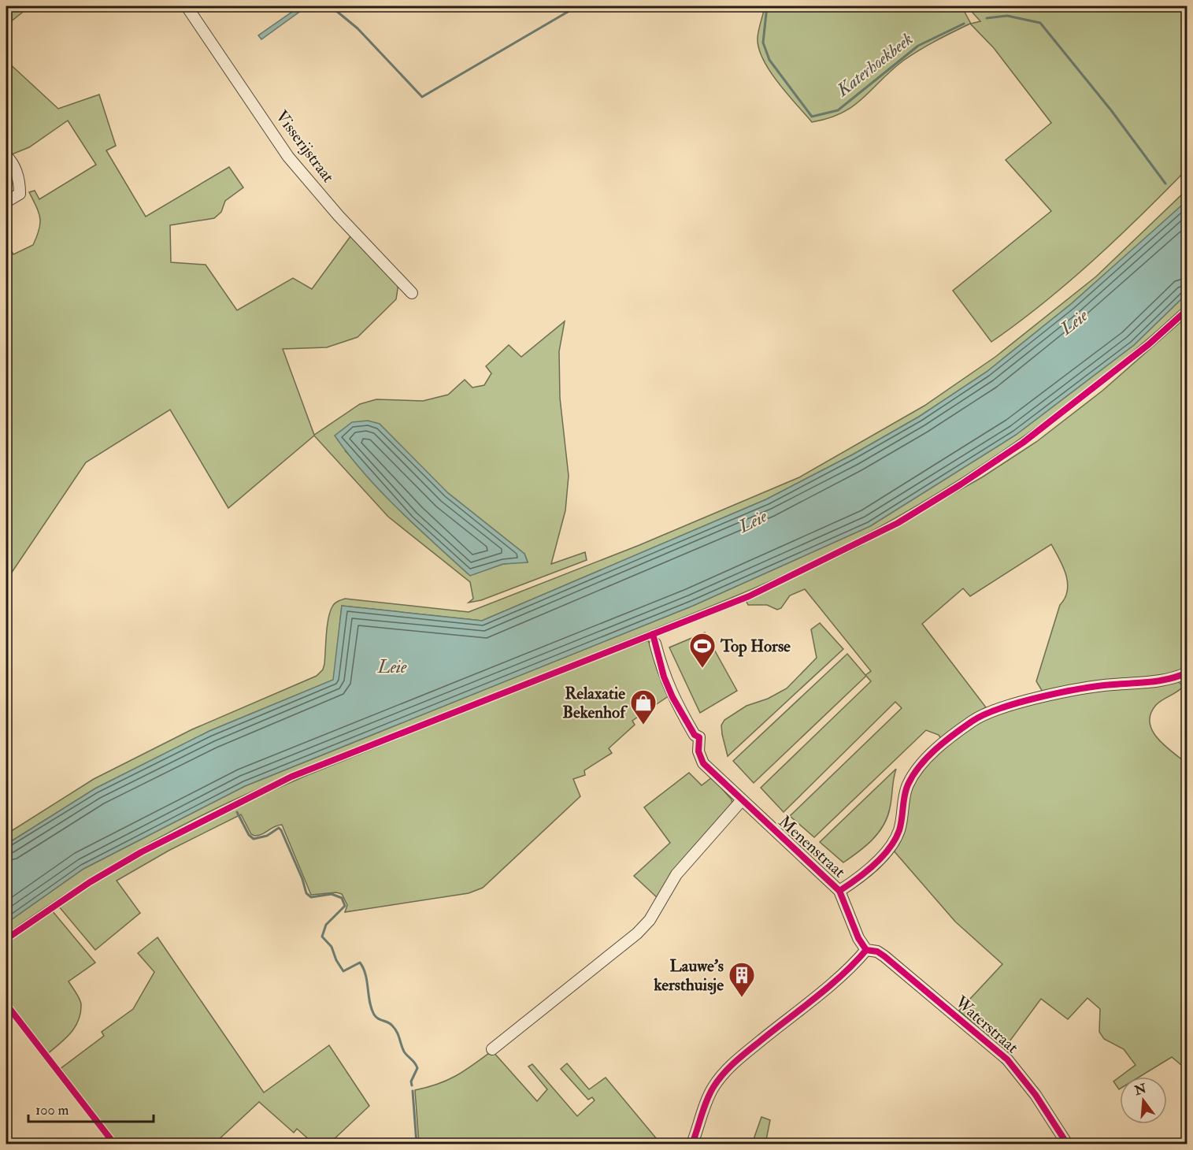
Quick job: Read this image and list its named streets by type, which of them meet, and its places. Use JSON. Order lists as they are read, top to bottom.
{
  "streets": {
    "street": ["Visserijstraat", "Menenstraat", "Waterstraat"]
  },
  "water": ["Katerhoekbeek", "Leie"],
  "places": {
    "sports": ["Top Horse"],
    "shop": ["Relaxatie Bekenhof"],
    "building": ["Lauwe's kersthuisje"]
  },
  "scale_bar": "100 m",
  "north": "top"
}
